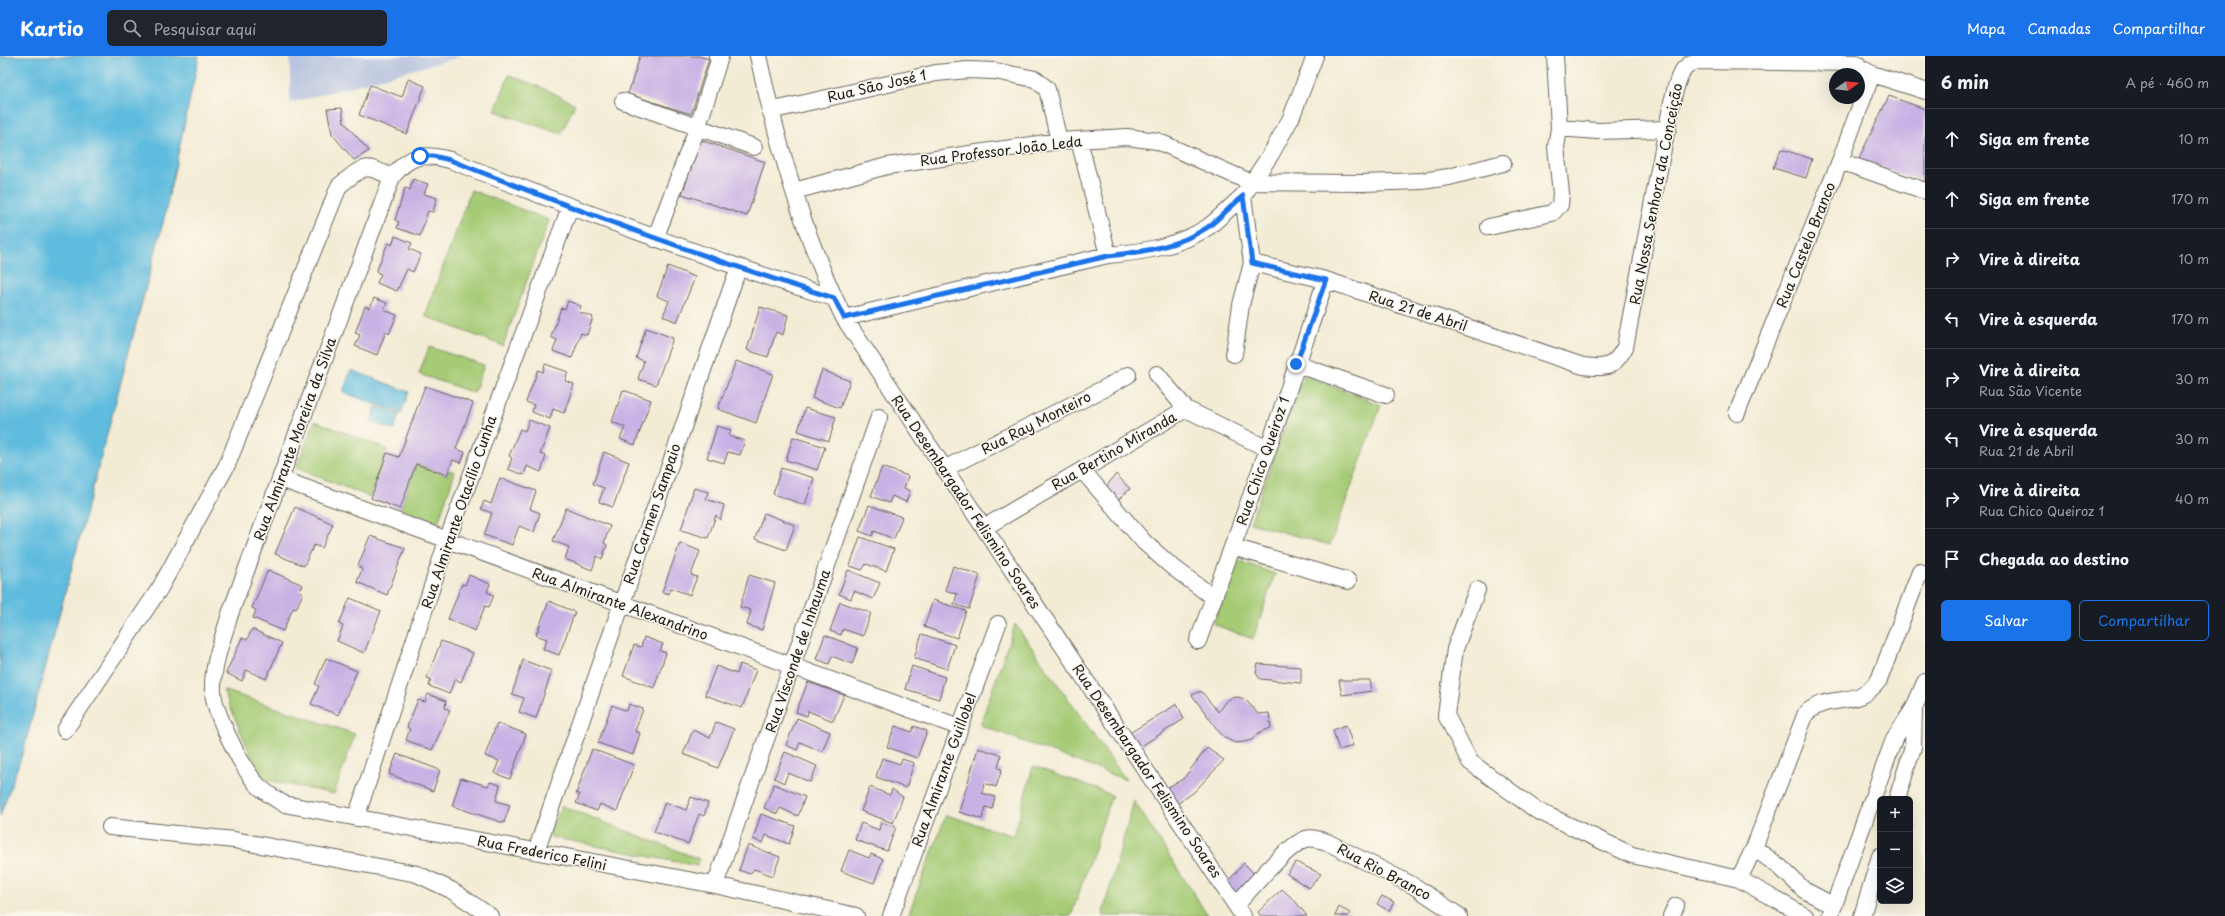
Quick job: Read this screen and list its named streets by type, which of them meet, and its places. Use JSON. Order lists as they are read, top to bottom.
{
  "streets": {
    "street": [
      "Rua São José 1",
      "Rua Professor João Leda",
      "Rua Nossa Senhora da Conceição",
      "Rua Castelo Branco",
      "Rua 21 de Abril",
      "Rua Ray Monteiro",
      "Rua Almirante Moreira da Silva",
      "Rua Bertino Miranda",
      "Rua Chico Queiroz 1",
      "Rua Desembargador Felismino Soares",
      "Rua Almirante Otacílio Cunha",
      "Rua Carmen Sampaio",
      "Rua Almirante Alexandrino",
      "Rua Visconde de Inhauma",
      "Rua Almirante Guillobel",
      "Rua Frederico Felini",
      "Rua Rio Branco"
    ]
  },
  "crossings": [
    ["Rua São José 1", "Rua Professor João Leda"],
    ["Rua São José 1", "Rua Desembargador Felismino Soares"],
    ["Rua Professor João Leda", "Rua Desembargador Felismino Soares"],
    ["Rua Nossa Senhora da Conceição", "Rua 21 de Abril"],
    ["Rua 21 de Abril", "Rua Chico Queiroz 1"],
    ["Rua Ray Monteiro", "Rua Desembargador Felismino Soares"],
    ["Rua Almirante Moreira da Silva", "Rua Desembargador Felismino Soares"],
    ["Rua Almirante Moreira da Silva", "Rua Almirante Otacílio Cunha"],
    ["Rua Almirante Moreira da Silva", "Rua Carmen Sampaio"],
    ["Rua Almirante Moreira da Silva", "Rua Almirante Alexandrino"],
    ["Rua Almirante Moreira da Silva", "Rua Frederico Felini"],
    ["Rua Bertino Miranda", "Rua Chico Queiroz 1"],
    ["Rua Bertino Miranda", "Rua Desembargador Felismino Soares"],
    ["Rua Desembargador Felismino Soares", "Rua Rio Branco"],
    ["Rua Almirante Otacílio Cunha", "Rua Almirante Alexandrino"],
    ["Rua Almirante Otacílio Cunha", "Rua Frederico Felini"],
    ["Rua Carmen Sampaio", "Rua Almirante Alexandrino"],
    ["Rua Carmen Sampaio", "Rua Frederico Felini"],
    ["Rua Almirante Alexandrino", "Rua Visconde de Inhauma"],
    ["Rua Almirante Alexandrino", "Rua Almirante Guillobel"],
    ["Rua Visconde de Inhauma", "Rua Frederico Felini"]
  ],
  "north": "right",
  "page": {
    "header": "Kartio",
    "search": "Pesquisar aqui",
    "nav": ["Mapa", "Camadas", "Compartilhar"],
    "heading": ["6 min", "A pé · 460 m"],
    "list": [
      ["Siga em frente", "10 m"],
      ["Siga em frente", "170 m"],
      ["Vire à direita", "10 m"],
      ["Vire à esquerda", "170 m"],
      ["Vire à direita", "Rua São Vicente", "30 m"],
      ["Vire à esquerda", "Rua 21 de Abril", "30 m"],
      ["Vire à direita", "Rua Chico Queiroz 1", "40 m"],
      "Chegada ao destino"
    ],
    "buttons": ["Salvar", "Compartilhar"],
    "map_buttons": ["+", "−"]
  }
}
